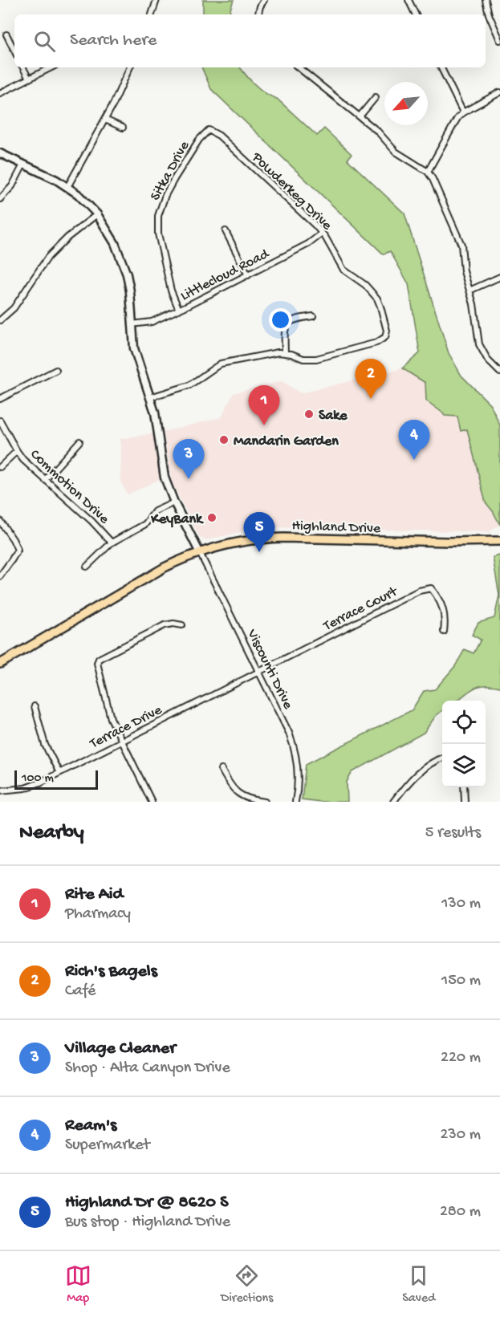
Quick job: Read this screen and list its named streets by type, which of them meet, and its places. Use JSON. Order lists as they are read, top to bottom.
{
  "streets": {
    "main road": ["Highland Drive"],
    "street": [
      "Sitka Drive",
      "Powderkeg Drive",
      "Littlecloud Road",
      "Commotion Drive",
      "Terrace Court",
      "Viscounti Drive",
      "Terrace Drive"
    ]
  },
  "crossings": [
    ["Sitka Drive", "Powderkeg Drive"],
    ["Sitka Drive", "Littlecloud Road"],
    ["Powderkeg Drive", "Littlecloud Road"],
    ["Highland Drive", "Viscounti Drive"],
    ["Terrace Court", "Viscounti Drive"],
    ["Terrace Court", "Terrace Drive"],
    ["Viscounti Drive", "Terrace Drive"]
  ],
  "places": ["Sake", "Mandarin Garden", "KeyBank"],
  "scale_bar": "100 m",
  "north": "bottom left",
  "page": {
    "search": "Search here",
    "pins": [
      "2",
      "1",
      "4",
      "3",
      "5"
    ],
    "scale": "100 m",
    "heading": ["Nearby", "5 results"],
    "list": [
      {
        "mark": "1",
        "name": "Rite Aid",
        "note": "Pharmacy",
        "value": "130 m"
      },
      {
        "mark": "2",
        "name": "Rich's Bagels",
        "note": "Café",
        "value": "150 m"
      },
      {
        "mark": "3",
        "name": "Village Cleaner",
        "note": "Shop · Alta Canyon Drive",
        "value": "220 m"
      },
      {
        "mark": "4",
        "name": "Ream's",
        "note": "Supermarket",
        "value": "230 m"
      },
      {
        "mark": "5",
        "name": "Highland Dr @ 8620 S",
        "note": "Bus stop · Highland Drive",
        "value": "280 m"
      }
    ],
    "nav": ["Map", "Directions", "Saved"]
  }
}
